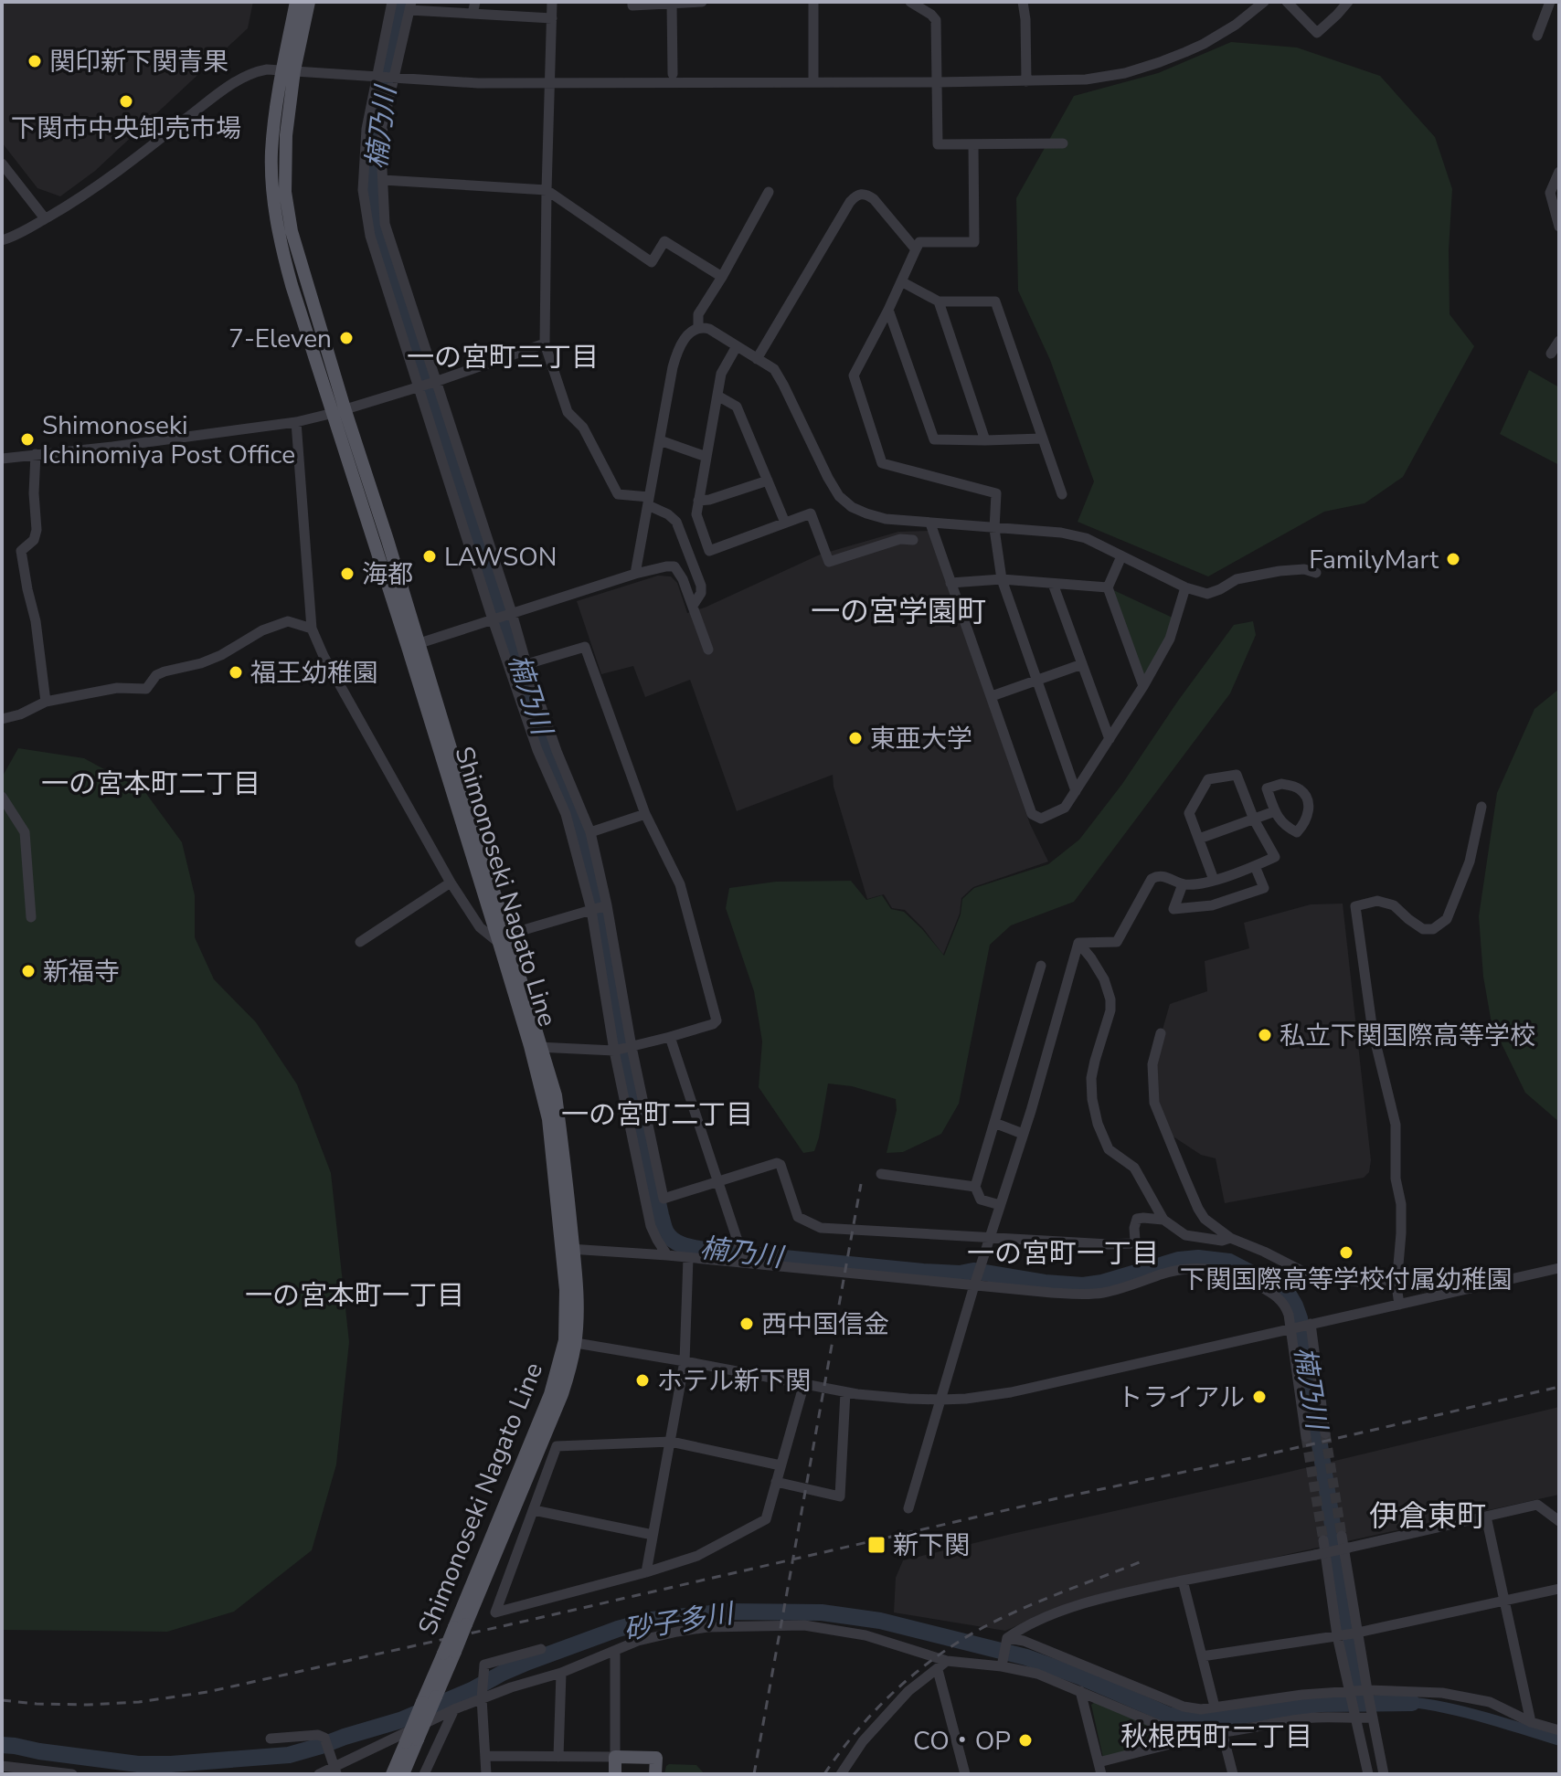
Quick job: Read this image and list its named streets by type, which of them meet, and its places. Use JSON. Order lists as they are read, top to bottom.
{
  "streets": {
    "main road": ["Shimonoseki Nagato Line"]
  },
  "districts": [
    "一の宮町三丁目",
    "一の宮学園町",
    "一の宮本町二丁目",
    "一の宮町二丁目",
    "一の宮町一丁目",
    "一の宮本町一丁目",
    "伊倉東町",
    "秋根西町二丁目"
  ],
  "water": ["楠乃川", "砂子多川"],
  "places": {
    "other": [
      "関印新下関青果",
      "下関市中央卸売市場",
      "7-Eleven",
      "Shimonoseki Ichinomiya Post Office",
      "LAWSON",
      "FamilyMart",
      "海都",
      "福王幼稚園",
      "東亜大学",
      "新福寺",
      "私立下関国際高等学校",
      "下関国際高等学校付属幼稚園",
      "西中国信金",
      "ホテル新下関",
      "トライアル",
      "CO・OP"
    ],
    "transit": ["新下関"]
  }
}
